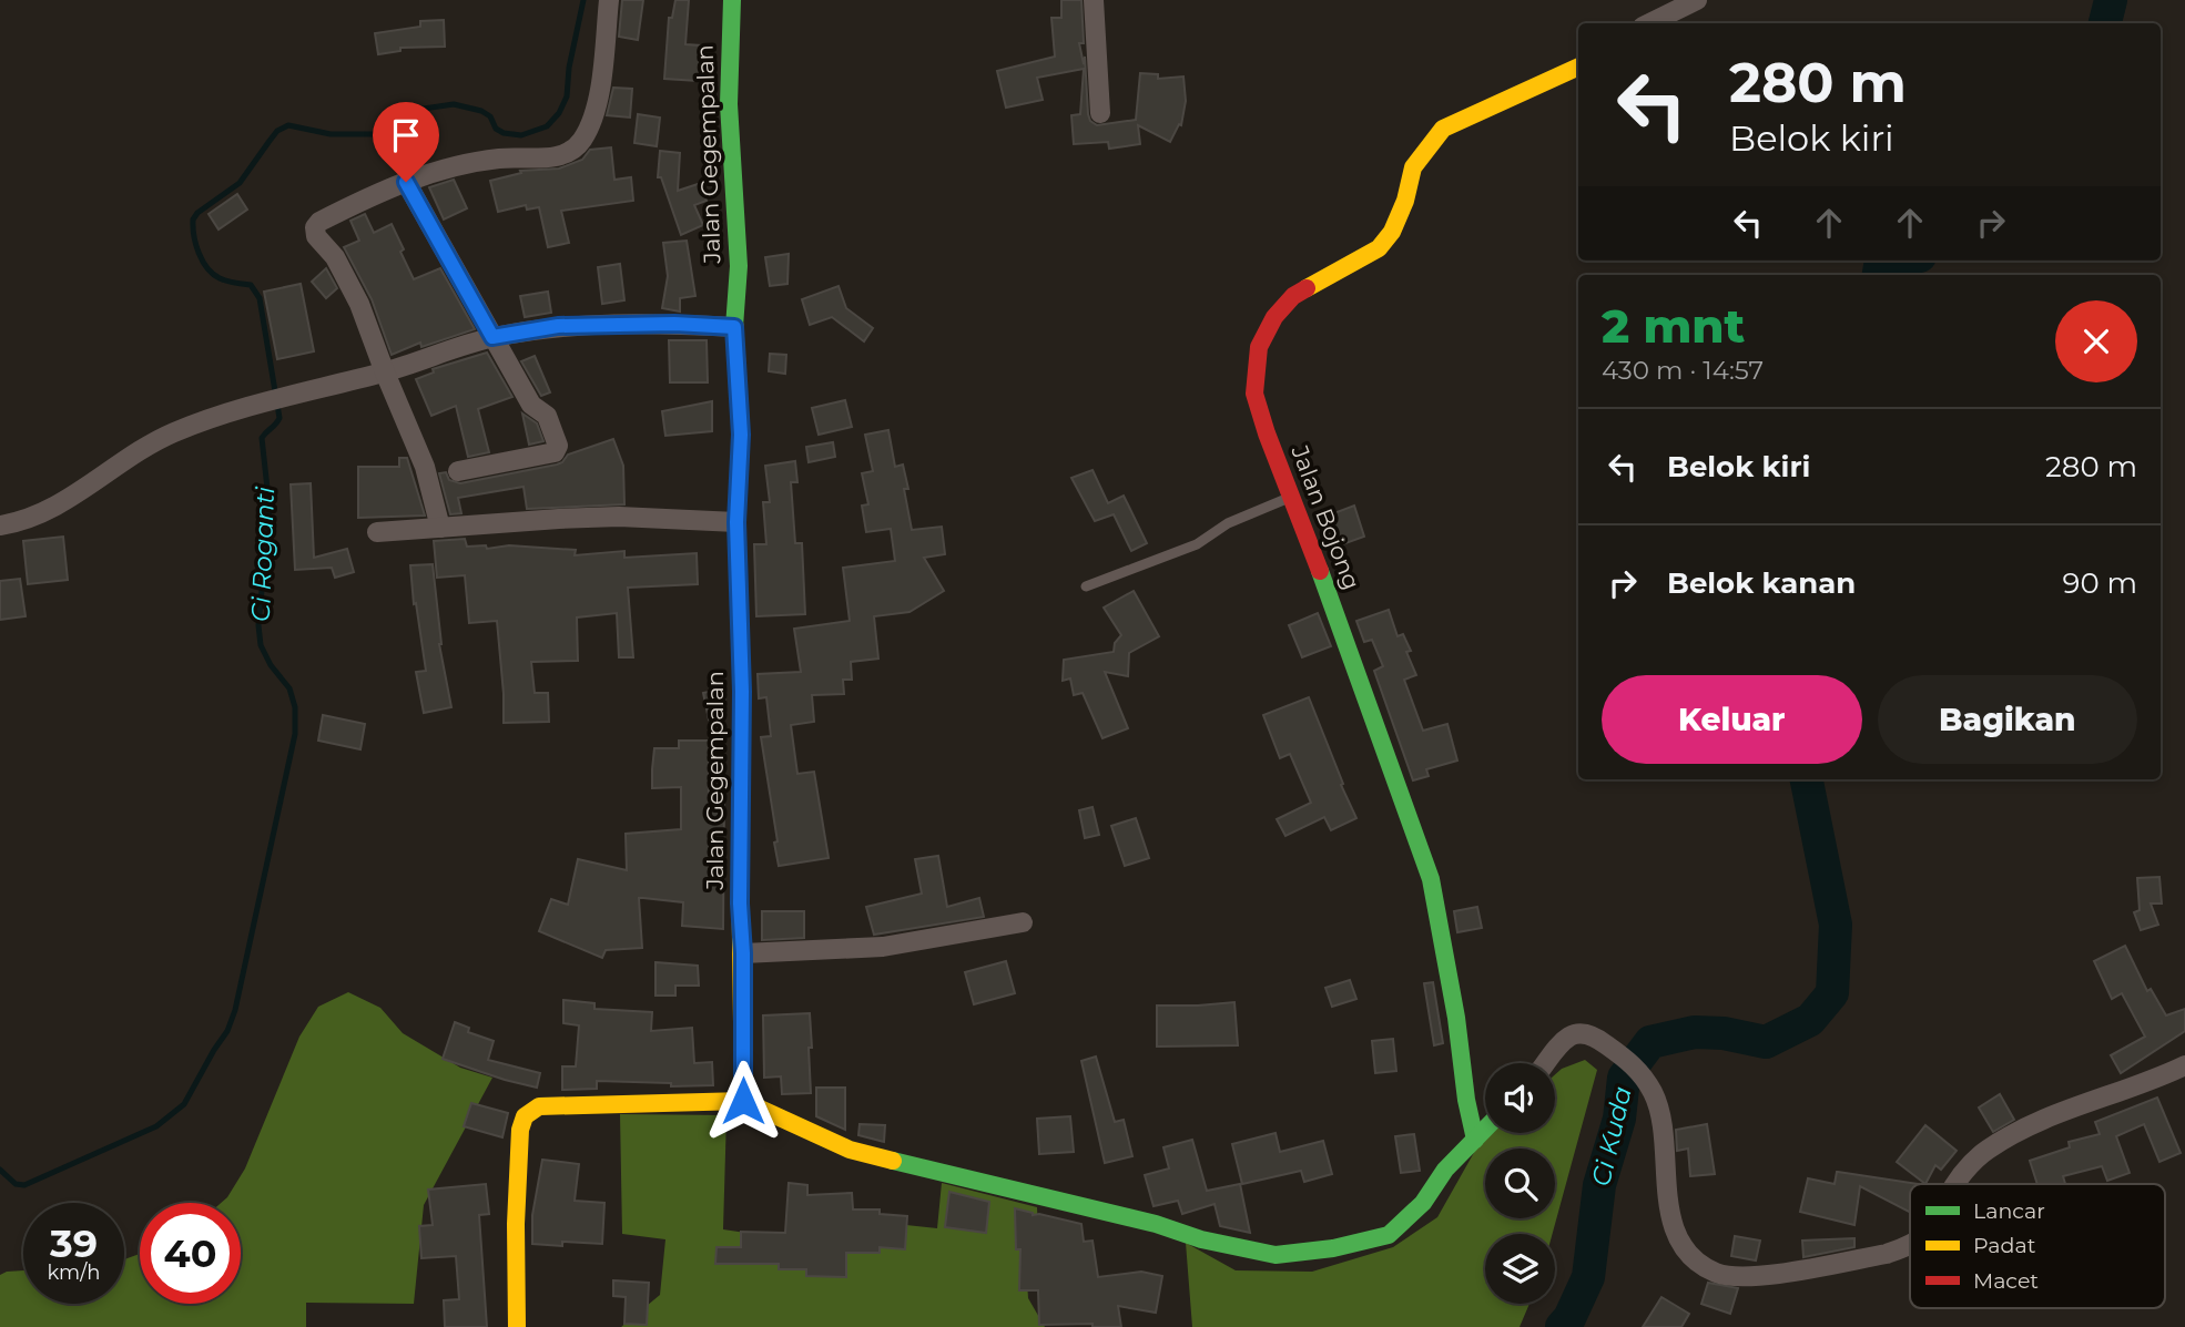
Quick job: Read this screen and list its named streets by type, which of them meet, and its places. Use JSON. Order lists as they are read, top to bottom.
{
  "streets": {
    "street": ["Jalan Gegempalan", "Jalan Bojong"]
  },
  "water": ["Ci Roganti", "Ci Kuda"],
  "legend": ["Lancar", "Padat", "Macet"],
  "page": {
    "turn": ["280 m", "Belok kiri"],
    "heading": ["2 mnt", "430 m · 14:57"],
    "list": [
      {
        "name": "Belok kiri",
        "value": "280 m"
      },
      {
        "name": "Belok kanan",
        "value": "90 m"
      }
    ],
    "buttons": ["Keluar", "Bagikan"],
    "speed": "39 km/h",
    "limit": "40"
  }
}
